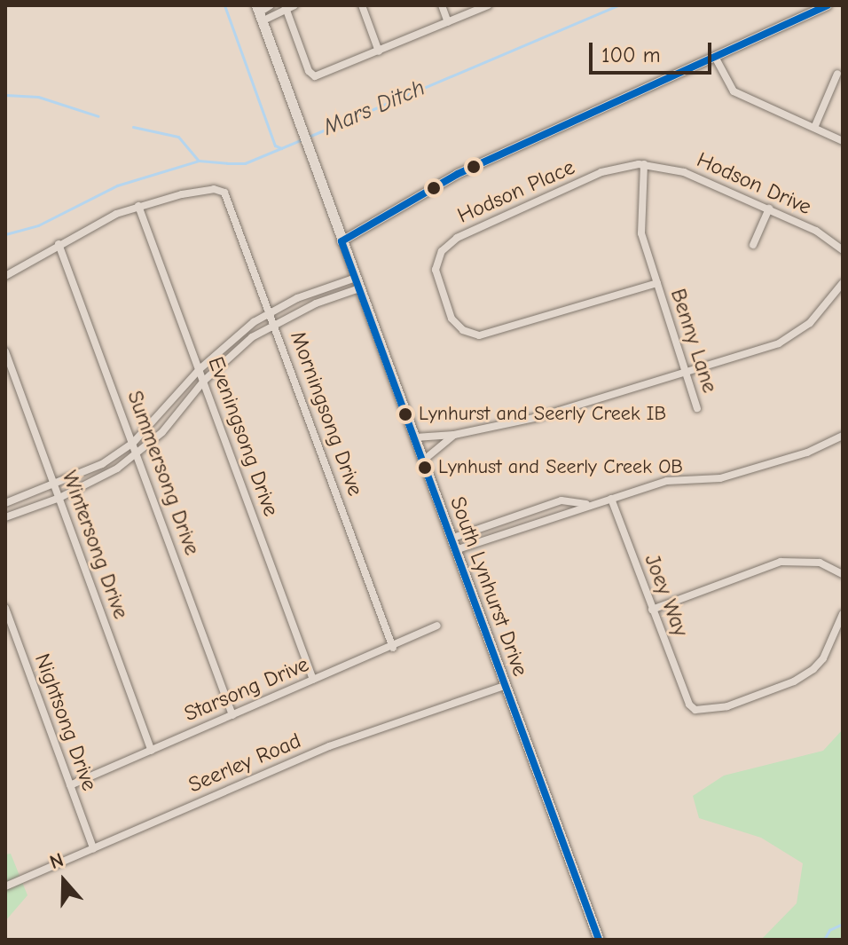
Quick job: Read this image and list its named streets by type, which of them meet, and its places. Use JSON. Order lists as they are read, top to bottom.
{
  "streets": {
    "main road": ["South Lynhurst Drive"],
    "street": [
      "Hodson Drive",
      "Hodson Place",
      "Benny Lane",
      "Morningsong Drive",
      "Eveningsong Drive",
      "Summersong Drive",
      "Wintersong Drive",
      "Joey Way",
      "Starsong Drive",
      "Nightsong Drive",
      "Seerley Road"
    ]
  },
  "crossings": [
    ["Hodson Drive", "Hodson Place"],
    ["Hodson Drive", "Benny Lane"],
    ["Hodson Place", "Benny Lane"],
    ["Morningsong Drive", "Eveningsong Drive"],
    ["Morningsong Drive", "Starsong Drive"],
    ["Eveningsong Drive", "Starsong Drive"],
    ["Summersong Drive", "Starsong Drive"],
    ["Wintersong Drive", "Starsong Drive"],
    ["South Lynhurst Drive", "Seerley Road"],
    ["Starsong Drive", "Nightsong Drive"],
    ["Nightsong Drive", "Seerley Road"]
  ],
  "water": ["Mars Ditch"],
  "places": ["Lynhurst and Seerly Creek IB", "Lynhust and Seerly Creek OB"],
  "scale_bar": "100 m",
  "north": "top"
}
